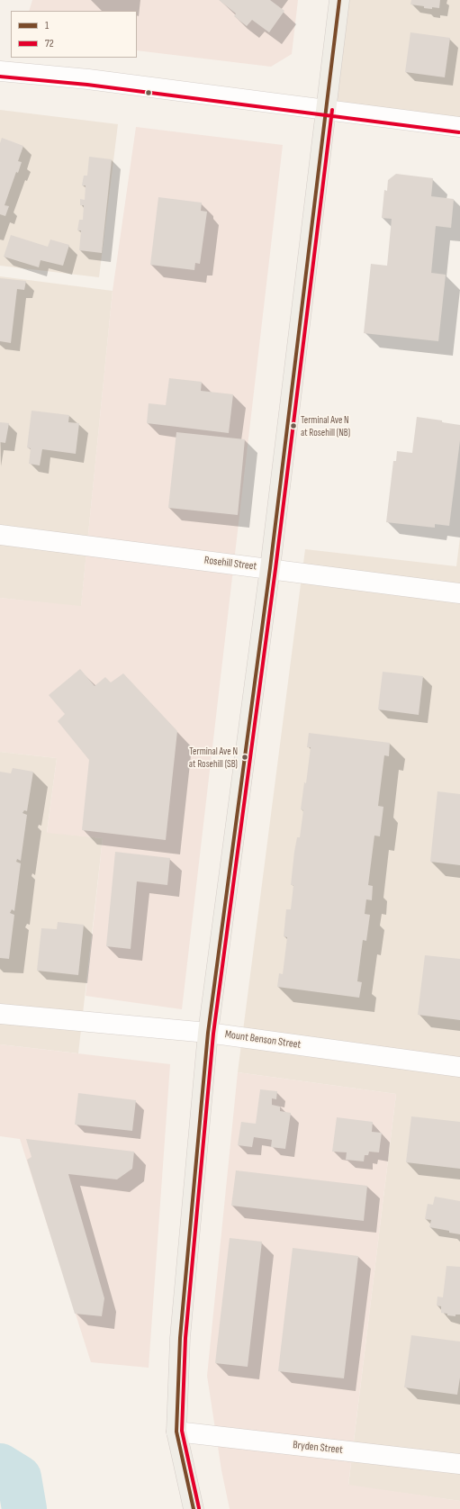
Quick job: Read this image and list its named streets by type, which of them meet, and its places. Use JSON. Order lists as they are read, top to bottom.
{
  "streets": {
    "street": ["Rosehill Street", "Mount Benson Street", "Bryden Street"]
  },
  "places": ["Terminal Ave N at Rosehill (NB)", "Terminal Ave N at Rosehill (SB)"],
  "lines": ["transit line 1", "transit line 72"],
  "legend": ["1", "72"]
}
